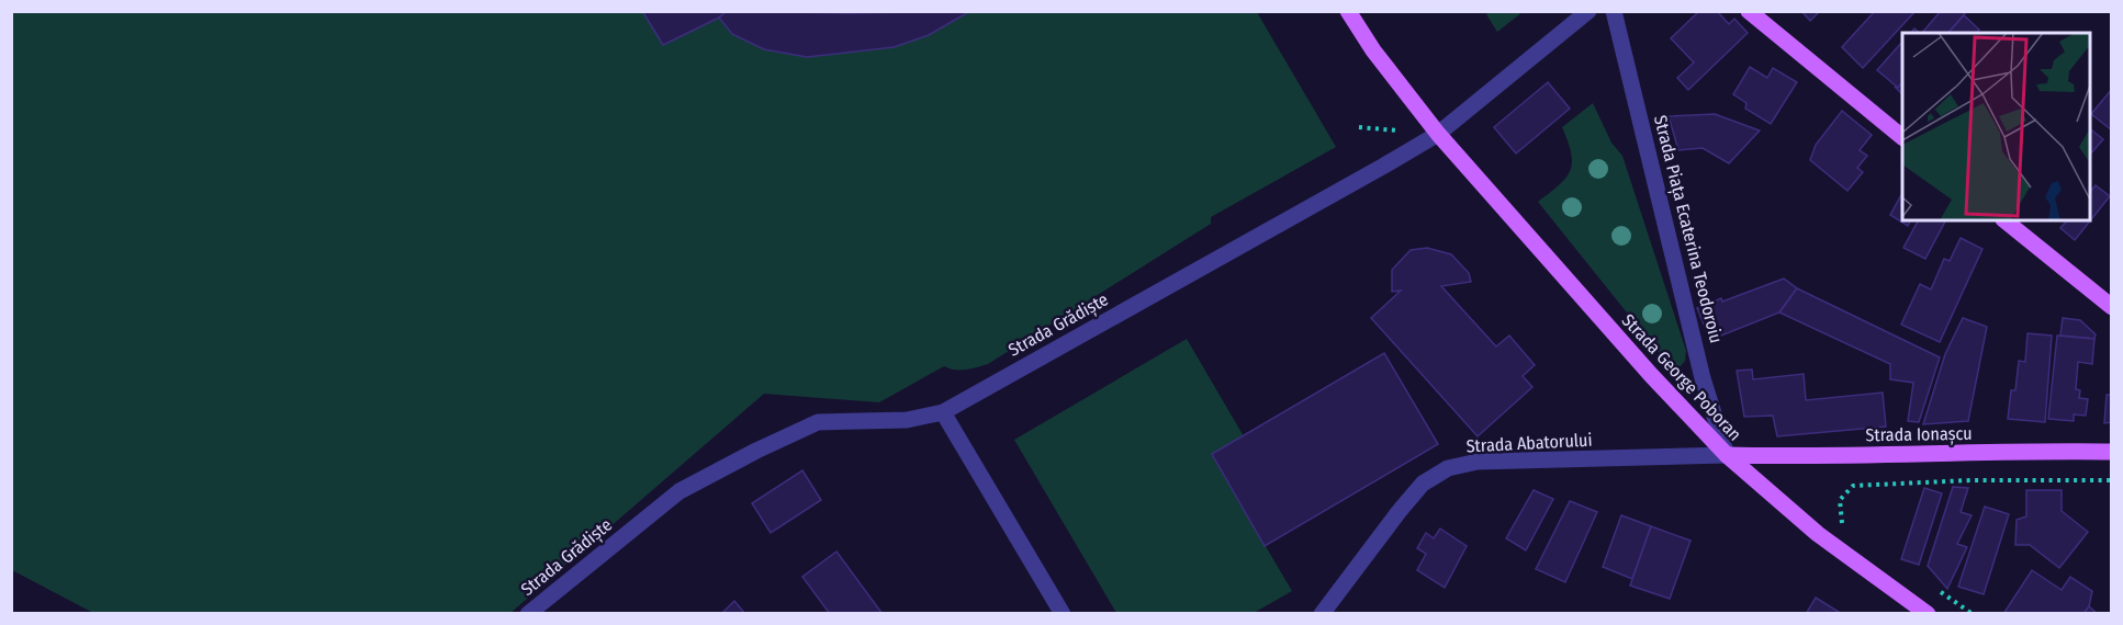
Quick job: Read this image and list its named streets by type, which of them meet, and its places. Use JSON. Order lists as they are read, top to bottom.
{
  "streets": {
    "main road": ["Strada George Poboran", "Strada Ionașcu"],
    "street": ["Strada Piața Ecaterina Teodoroiu", "Strada Grădiște", "Strada Abatorului"]
  },
  "crossings": [
    ["Strada Piața Ecaterina Teodoroiu", "Strada George Poboran"],
    ["Strada Piața Ecaterina Teodoroiu", "Strada Ionașcu"],
    ["Strada Piața Ecaterina Teodoroiu", "Strada Abatorului"],
    ["Strada Grădiște", "Strada George Poboran"],
    ["Strada George Poboran", "Strada Ionașcu"],
    ["Strada George Poboran", "Strada Abatorului"],
    ["Strada Ionașcu", "Strada Abatorului"]
  ]
}
